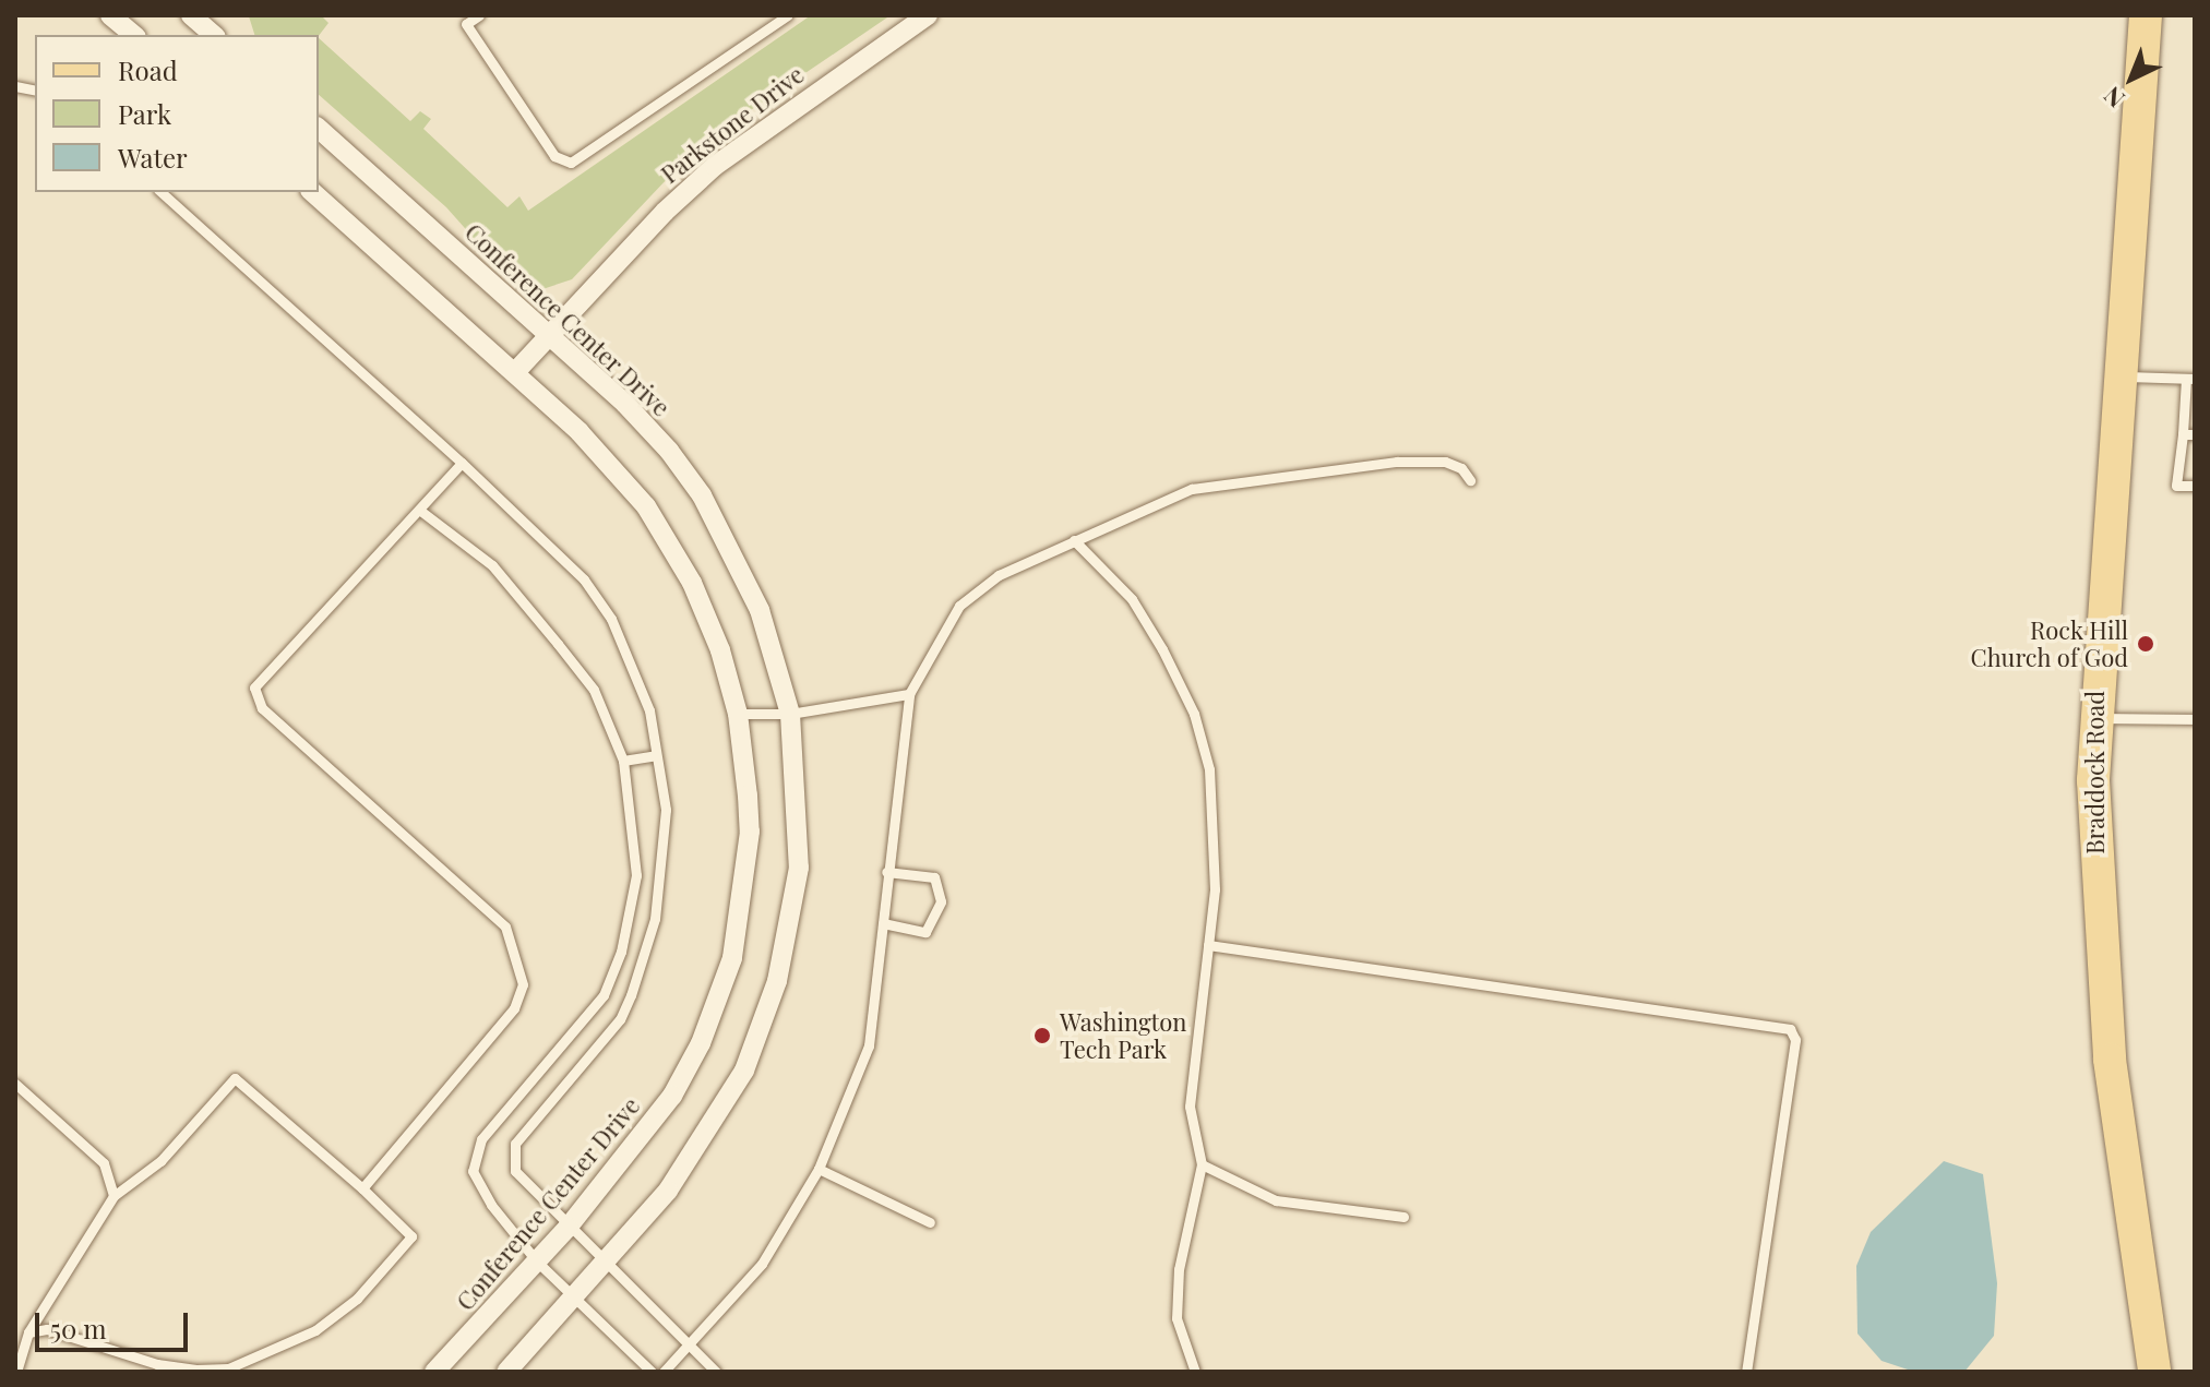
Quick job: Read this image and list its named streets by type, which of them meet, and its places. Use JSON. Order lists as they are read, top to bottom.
{
  "streets": {
    "main road": ["Braddock Road"],
    "street": ["Parkstone Drive", "Conference Center Drive"]
  },
  "crossings": [
    ["Parkstone Drive", "Conference Center Drive"]
  ],
  "places": ["Rock Hill Church of God", "Washington Tech Park"],
  "legend": ["Road", "Park", "Water"],
  "scale_bar": "50 m",
  "north": "bottom left"
}
